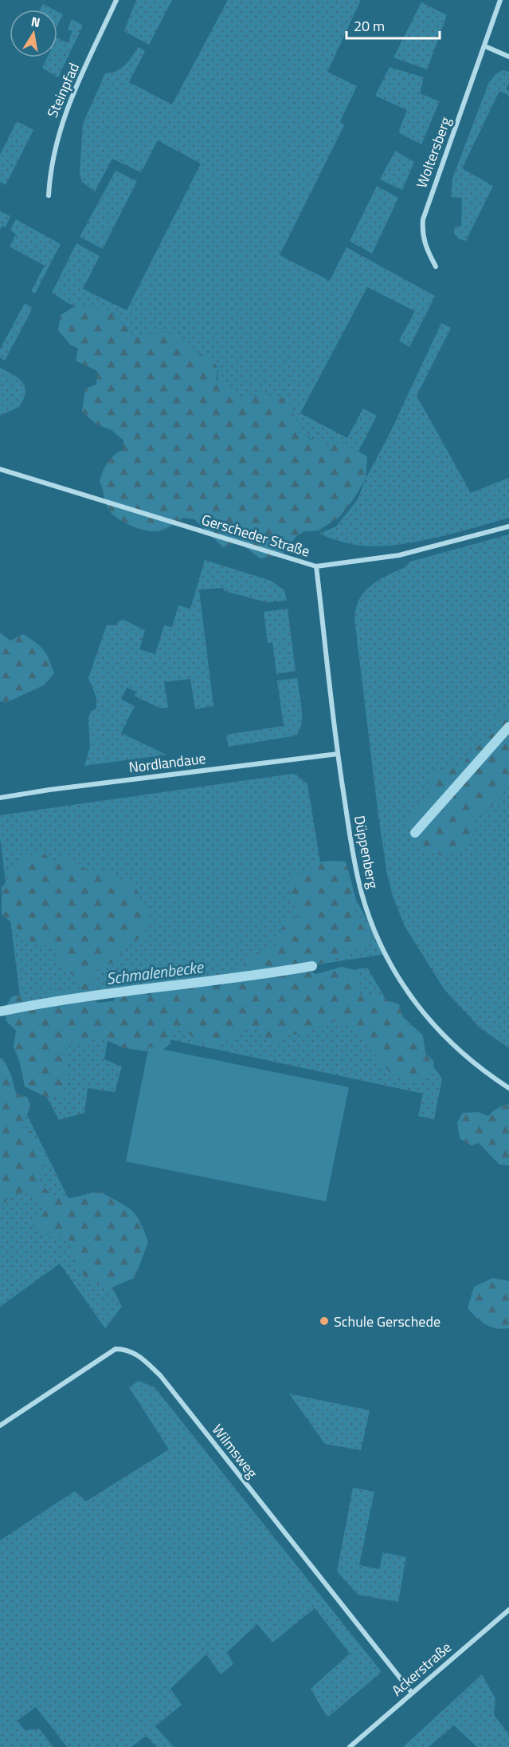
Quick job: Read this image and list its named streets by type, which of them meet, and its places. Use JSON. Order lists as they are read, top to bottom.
{
  "streets": {
    "street": [
      "Steinpfad",
      "Woltersberg",
      "Gerscheder Straße",
      "Nordlandaue",
      "Düppenberg",
      "Wilmsweg",
      "Ackerstraße"
    ]
  },
  "crossings": [
    ["Gerscheder Straße", "Düppenberg"],
    ["Nordlandaue", "Düppenberg"],
    ["Wilmsweg", "Ackerstraße"]
  ],
  "water": ["Schmalenbecke"],
  "places": ["Schule Gerschede"],
  "scale_bar": "20 m",
  "north": "top"
}
